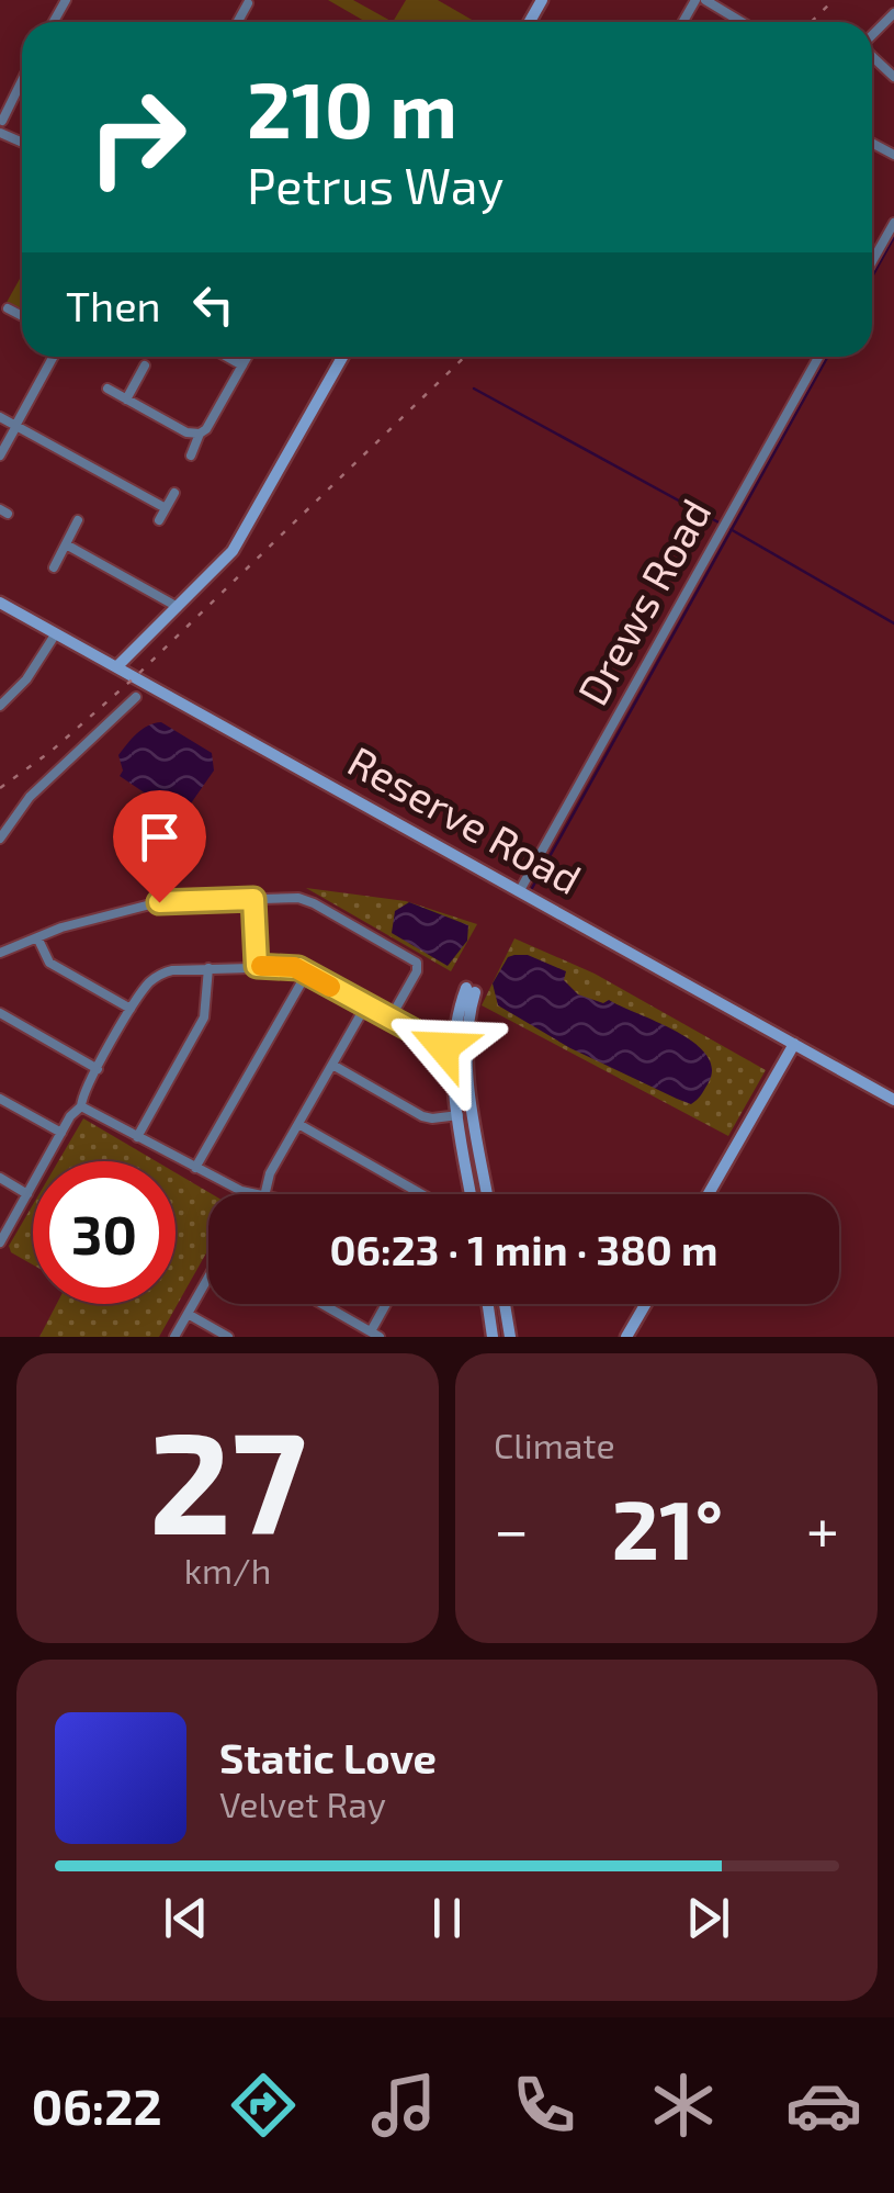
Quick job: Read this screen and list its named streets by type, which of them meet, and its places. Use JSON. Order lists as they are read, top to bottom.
{
  "streets": {
    "street": ["Drews Road", "Reserve Road"]
  },
  "crossings": [
    ["Drews Road", "Reserve Road"]
  ],
  "page": {
    "turn": ["210 m", "Petrus Way"],
    "then": "Then",
    "limit": "30",
    "trip": "06:23 · 1 min · 380 m",
    "tile": [
      ["27", "km/h"],
      "Climate"
    ],
    "heat": ["−", "21°", "+"],
    "song": ["Static Love", "Velvet Ray"],
    "tabs": "06:22"
  }
}
